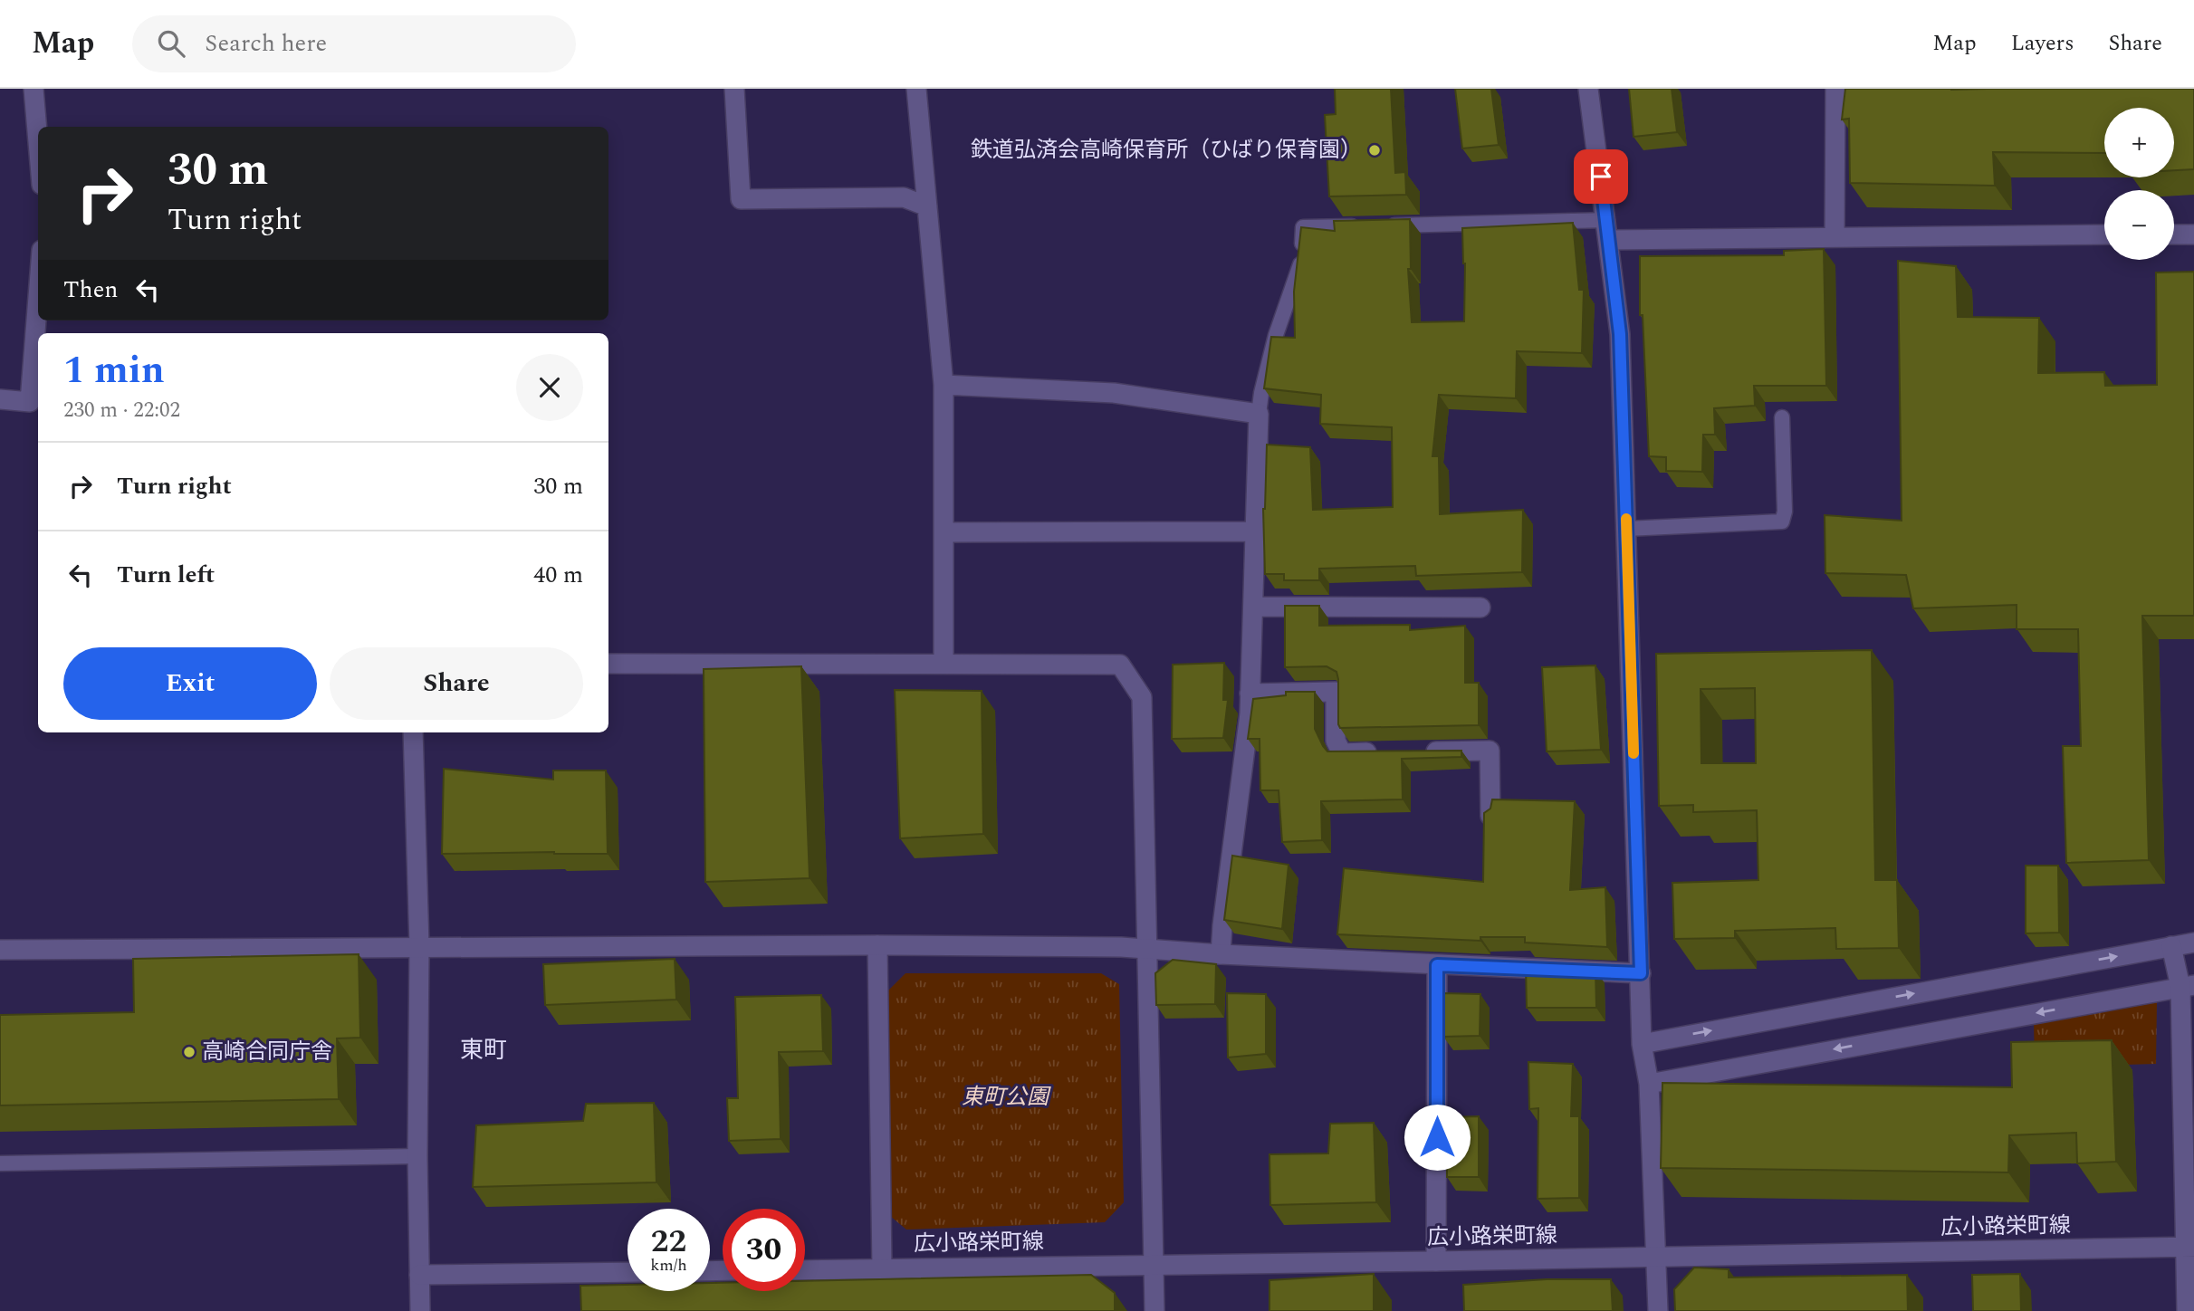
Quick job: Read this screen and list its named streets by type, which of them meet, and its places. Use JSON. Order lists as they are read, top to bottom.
{
  "streets": {
    "street": ["広小路栄町線"]
  },
  "districts": ["東町"],
  "parks": ["東町公園"],
  "places": ["鉄道弘済会高崎保育所（ひばり保育園）", "高崎合同庁舎"],
  "page": {
    "header": "Map",
    "search": "Search here",
    "nav": ["Map", "Layers", "Share"],
    "map_buttons": ["+", "−"],
    "turn": ["30 m", "Turn right"],
    "then": "Then",
    "heading": ["1 min", "230 m · 22:02"],
    "list": [
      {
        "name": "Turn right",
        "value": "30 m"
      },
      {
        "name": "Turn left",
        "value": "40 m"
      }
    ],
    "buttons": ["Exit", "Share"],
    "speed": "22 km/h",
    "limit": "30"
  }
}
